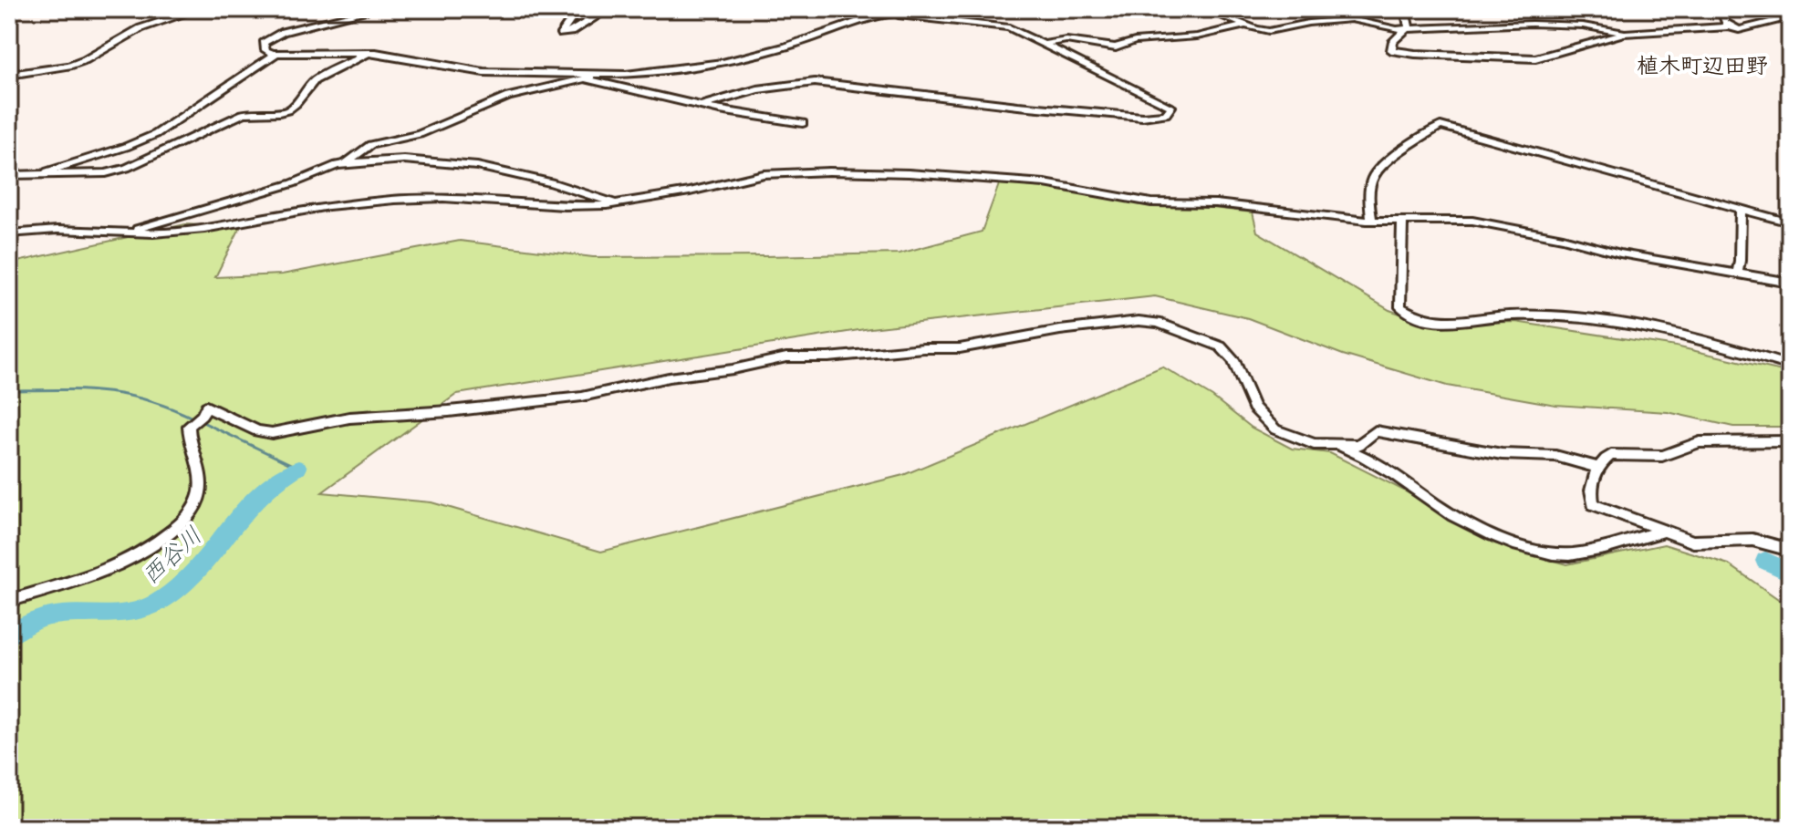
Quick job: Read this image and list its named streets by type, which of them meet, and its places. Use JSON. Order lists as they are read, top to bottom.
{
  "districts": ["植木町辺田野"],
  "water": ["西谷川"]
}
